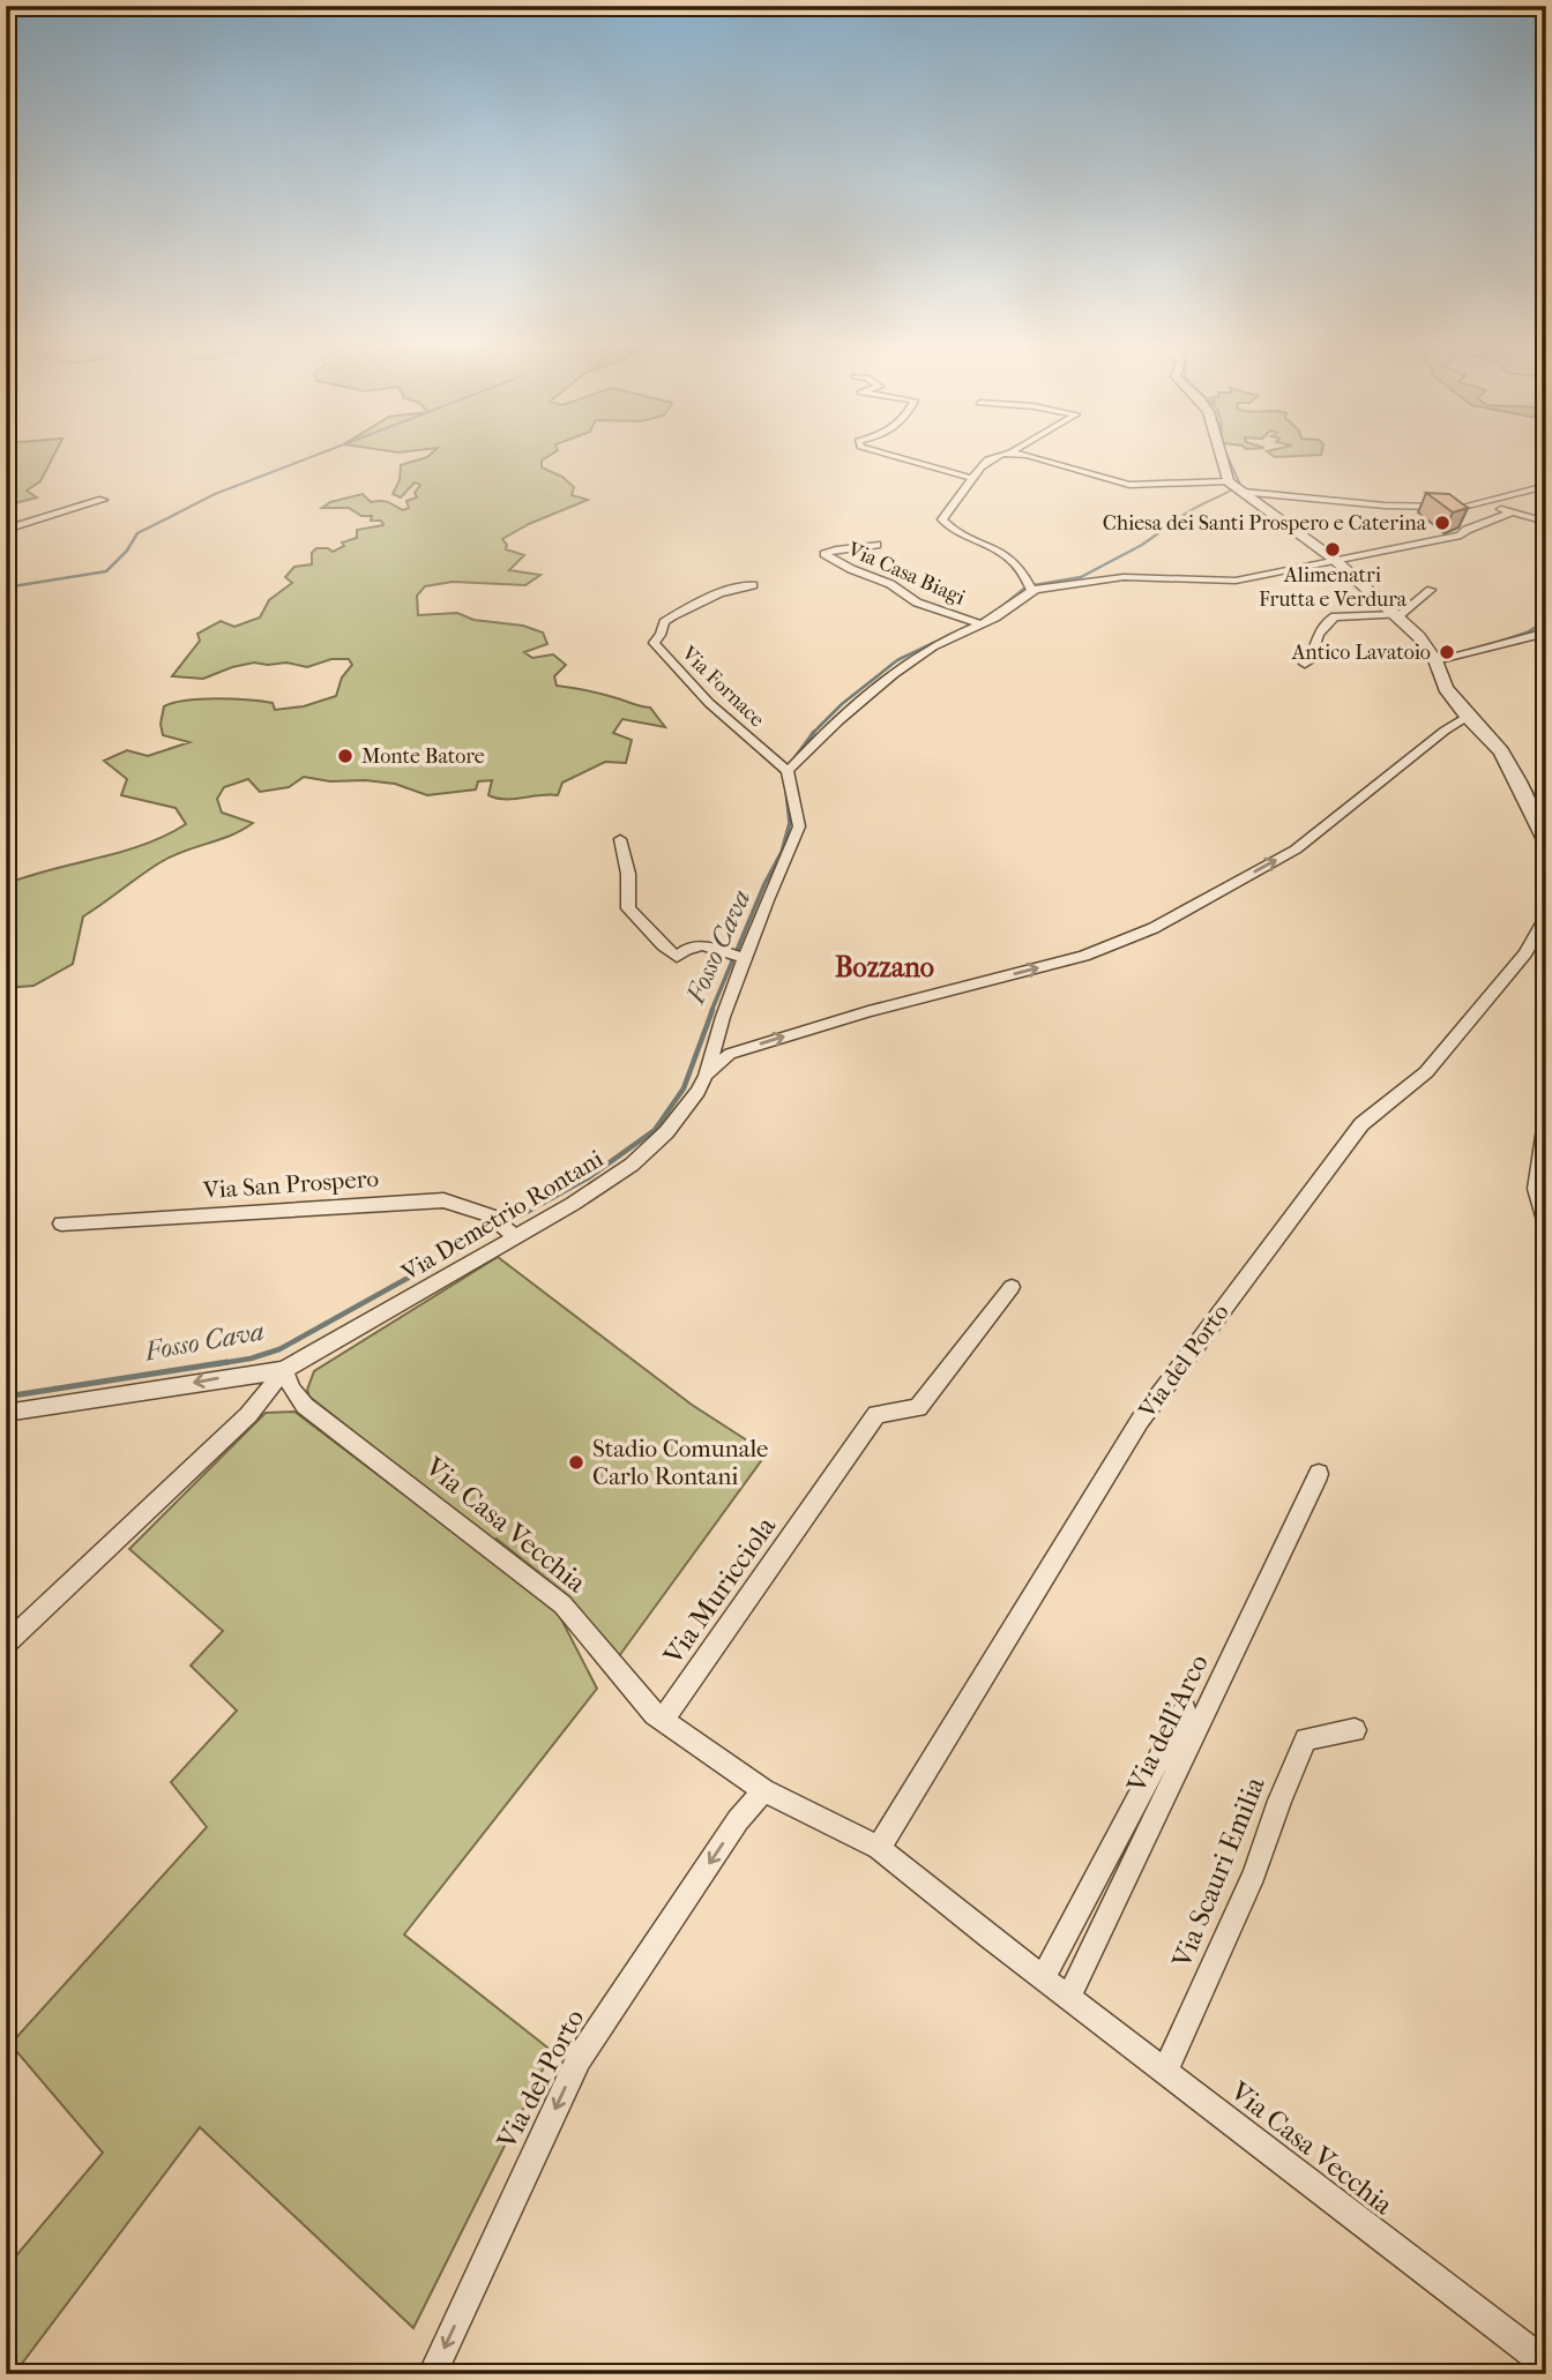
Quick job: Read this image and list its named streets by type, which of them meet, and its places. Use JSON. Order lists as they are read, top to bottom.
{
  "streets": {
    "street": [
      "Via Casa Biagi",
      "Via Fornace",
      "Via San Prospero",
      "Via Demetrio Rontani",
      "Via del Porto",
      "Via Casa Vecchia",
      "Via Muricciola",
      "Via dell'Arco",
      "Via Scauri Emilia"
    ]
  },
  "crossings": [
    ["Via Fornace", "Via Demetrio Rontani"],
    ["Via San Prospero", "Via Demetrio Rontani"],
    ["Via Demetrio Rontani", "Via Casa Vecchia"],
    ["Via del Porto", "Via Casa Vecchia"],
    ["Via Casa Vecchia", "Via Muricciola"],
    ["Via Casa Vecchia", "Via dell'Arco"],
    ["Via Casa Vecchia", "Via Scauri Emilia"]
  ],
  "one_way": ["Via del Porto"],
  "districts": ["Bozzano"],
  "water": ["Fosso Cava"],
  "places": [
    "Chiesa dei Santi Prospero e Caterina",
    "Alimenatri Frutta e Verdura",
    "Antico Lavatoio",
    "Monte Batore",
    "Stadio Comunale Carlo Rontani"
  ]
}
